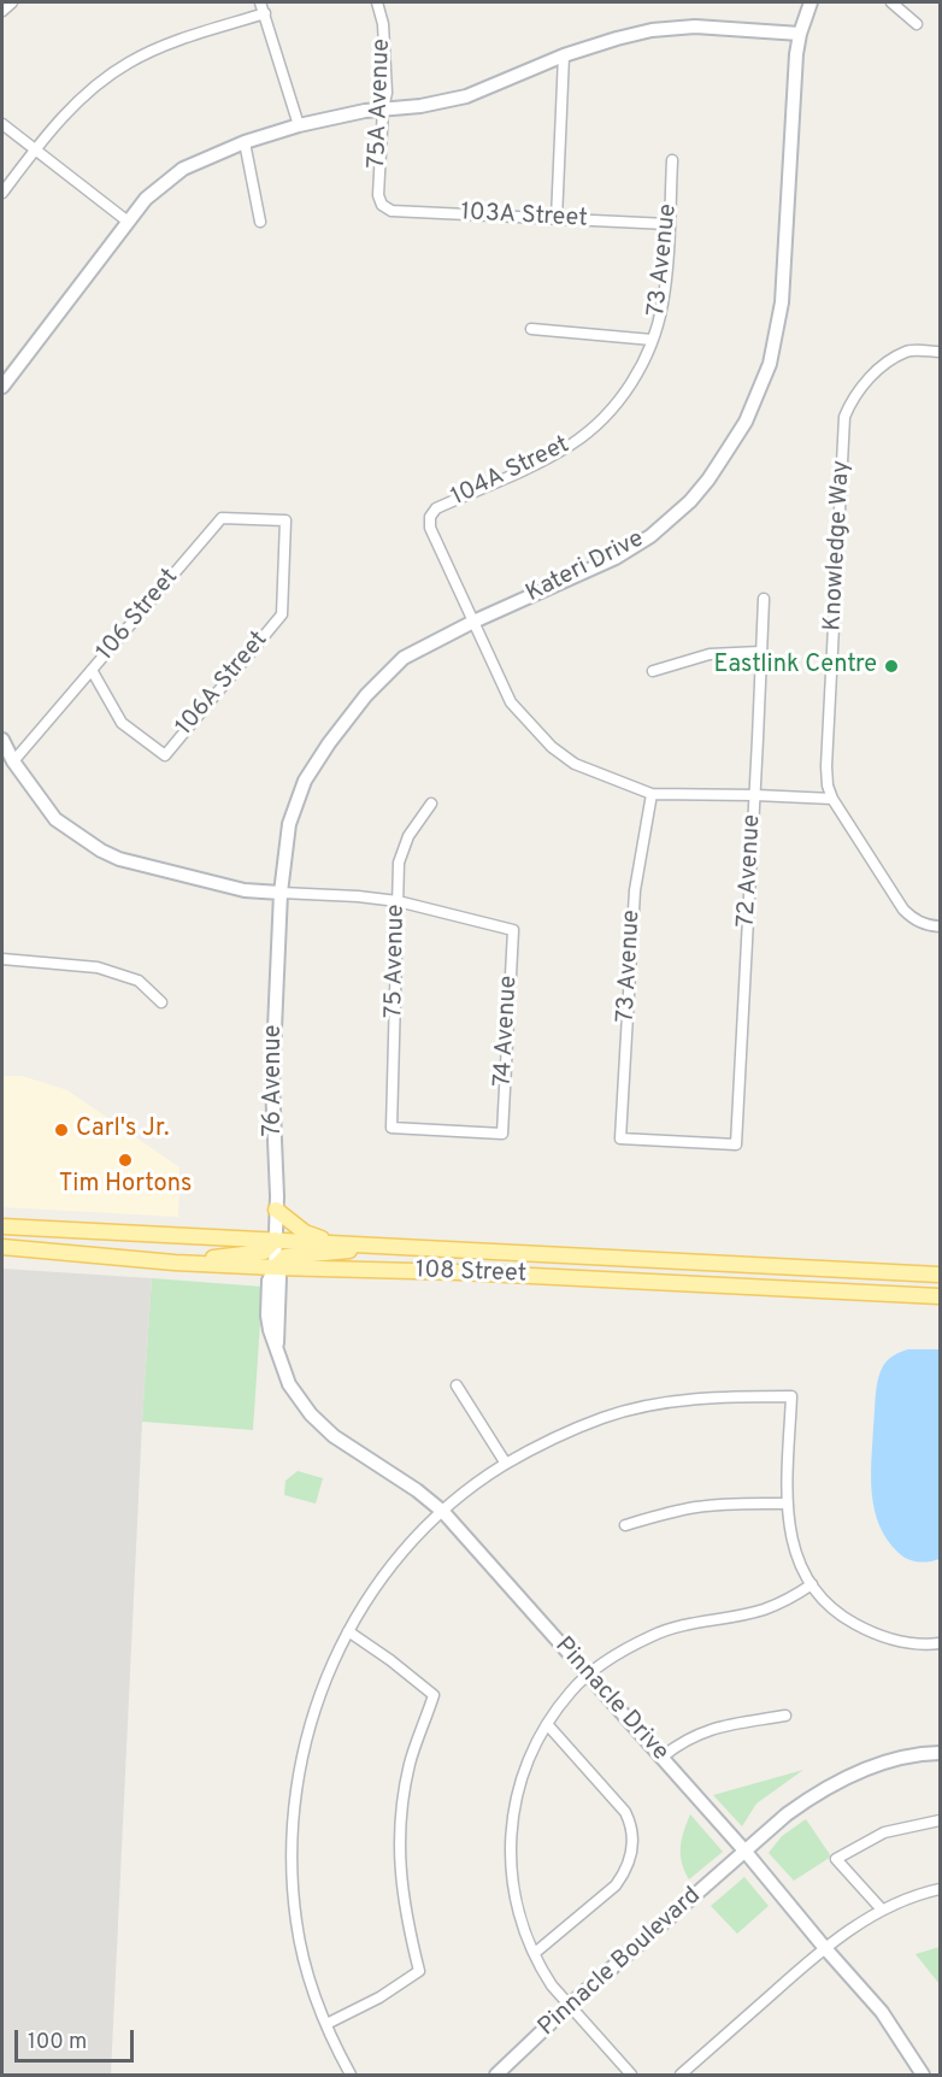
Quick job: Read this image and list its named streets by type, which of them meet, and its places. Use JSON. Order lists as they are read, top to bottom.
{
  "streets": {
    "main road": ["108 Street"],
    "street": [
      "75A Avenue",
      "103A Street",
      "73 Avenue",
      "104A Street",
      "Knowledge Way",
      "Kateri Drive",
      "106 Street",
      "106A Street",
      "72 Avenue",
      "75 Avenue",
      "74 Avenue",
      "76 Avenue",
      "Pinnacle Drive",
      "Pinnacle Boulevard"
    ]
  },
  "crossings": [
    ["75A Avenue", "103A Street"],
    ["103A Street", "73 Avenue"],
    ["73 Avenue", "104A Street"],
    ["73 Avenue", "72 Avenue"],
    ["104A Street", "Kateri Drive"],
    ["Kateri Drive", "76 Avenue"],
    ["106 Street", "106A Street"],
    ["75 Avenue", "74 Avenue"],
    ["76 Avenue", "108 Street"],
    ["76 Avenue", "Pinnacle Drive"],
    ["108 Street", "Pinnacle Drive"],
    ["Pinnacle Drive", "Pinnacle Boulevard"]
  ],
  "places": ["Eastlink Centre", "Carl's Jr.", "Tim Hortons"],
  "scale_bar": "100 m"
}
